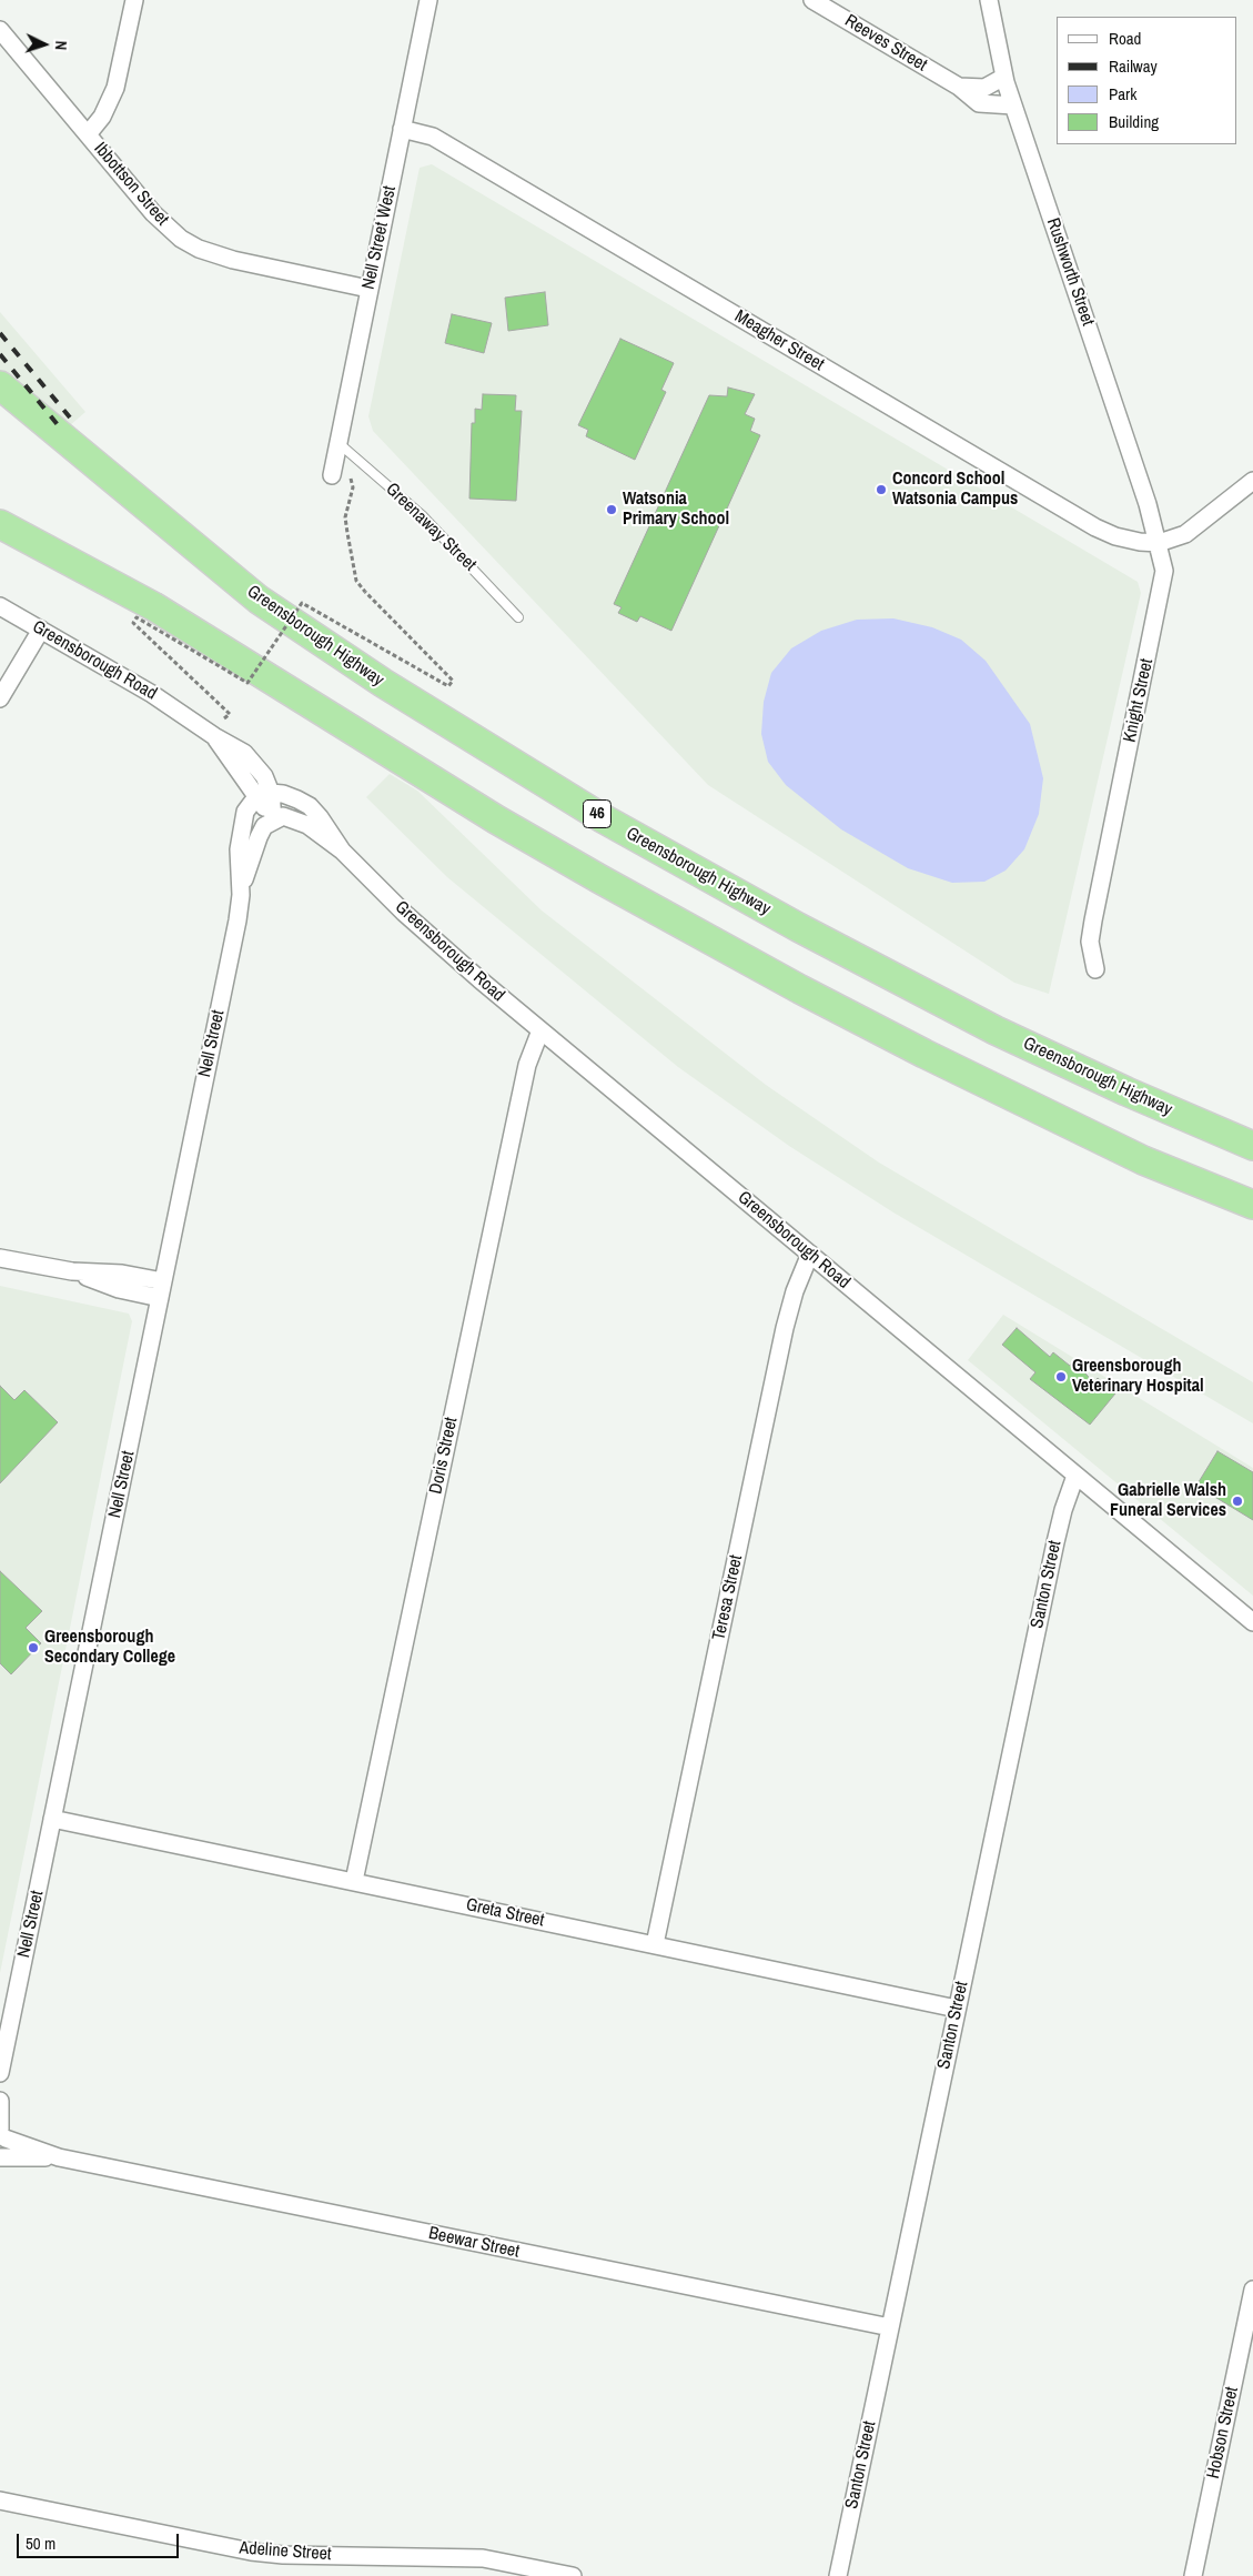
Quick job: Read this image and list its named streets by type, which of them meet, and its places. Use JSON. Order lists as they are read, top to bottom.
{
  "streets": {
    "highway": ["Greensborough Highway", "46"],
    "street": [
      "Reeves Street",
      "Ibbottson Street",
      "Nell Street West",
      "Rushworth Street",
      "Meagher Street",
      "Greensborough Road",
      "Knight Street",
      "Nell Street",
      "Doris Street",
      "Santon Street",
      "Teresa Street",
      "Greta Street",
      "Beewar Street",
      "Hobson Street",
      "Adeline Street"
    ],
    "lane": ["Greenaway Street"]
  },
  "crossings": [
    ["Reeves Street", "Rushworth Street"],
    ["Ibbottson Street", "Nell Street West"],
    ["Nell Street West", "Meagher Street"],
    ["Nell Street West", "Greenaway Street"],
    ["Rushworth Street", "Meagher Street"],
    ["Rushworth Street", "Knight Street"],
    ["Meagher Street", "Knight Street"],
    ["Greensborough Road", "Nell Street"],
    ["Greensborough Road", "Doris Street"],
    ["Greensborough Road", "Santon Street"],
    ["Greensborough Road", "Teresa Street"],
    ["Nell Street", "Greta Street"],
    ["Doris Street", "Greta Street"],
    ["Santon Street", "Greta Street"],
    ["Santon Street", "Beewar Street"],
    ["Teresa Street", "Greta Street"]
  ],
  "places": [
    "Concord School Watsonia Campus",
    "Watsonia Primary School",
    "Greensborough Veterinary Hospital",
    "Gabrielle Walsh Funeral Services",
    "Greensborough Secondary College"
  ],
  "legend": [
    "Road",
    "Railway",
    "Park",
    "Building"
  ],
  "scale_bar": "50 m",
  "north": "right"
}
